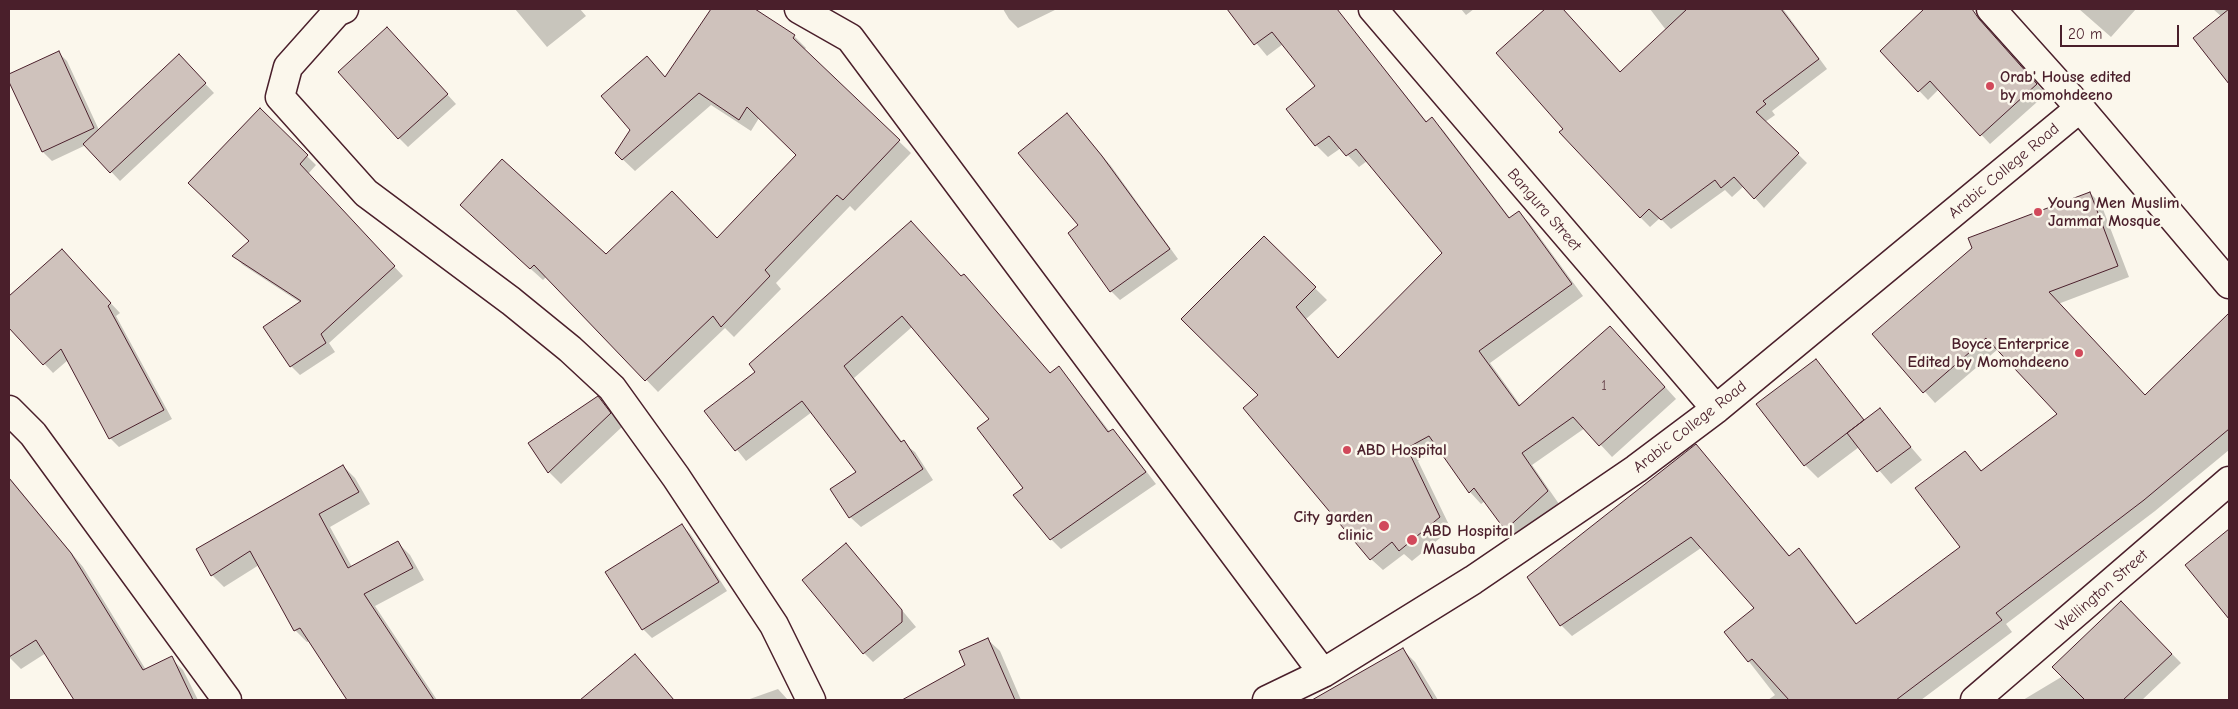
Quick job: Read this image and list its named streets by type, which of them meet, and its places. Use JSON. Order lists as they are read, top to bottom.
{
  "streets": {
    "street": ["Arabic College Road", "Bangura Street", "Wellington Street"]
  },
  "crossings": [
    ["Arabic College Road", "Bangura Street"]
  ],
  "places": [
    "Orab' House edited by momohdeeno",
    "Young Men Muslim Jammat Mosque",
    "Boyce Enterprice Edited by Momohdeeno",
    "ABD Hospital",
    "City garden clinic",
    "ABD Hospital Masuba"
  ],
  "house_numbers": ["1"],
  "scale_bar": "20 m"
}
